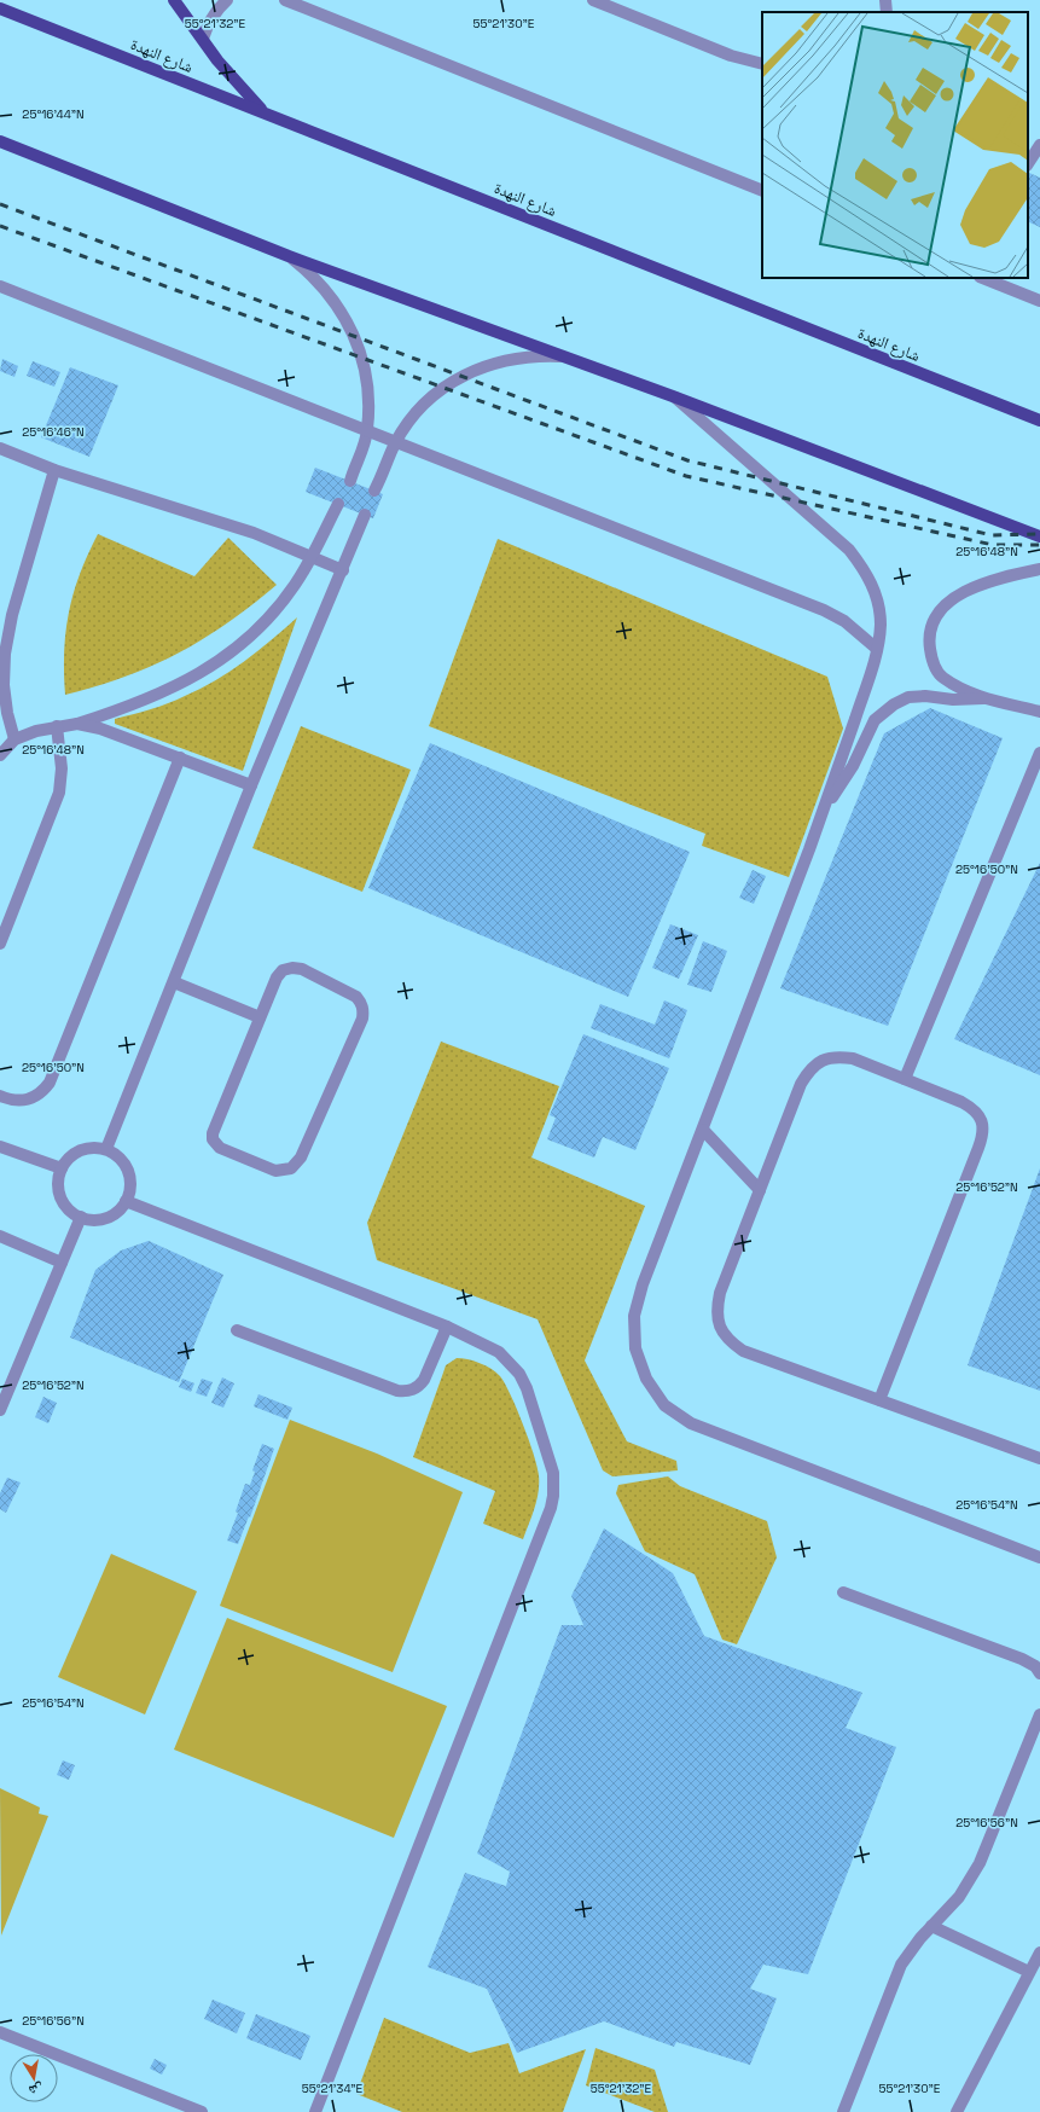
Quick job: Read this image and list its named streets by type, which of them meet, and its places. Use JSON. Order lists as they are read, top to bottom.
{
  "streets": {
    "main road": ["شارع النهدة"]
  },
  "north": "bottom",
  "coordinates": [
    "55°21'32\"E",
    "55°21'30\"E",
    "25°16'44\"N",
    "25°16'46\"N",
    "25°16'48\"N",
    "25°16'50\"N",
    "25°16'52\"N",
    "25°16'54\"N",
    "25°16'56\"N",
    "55°21'34\"E"
  ]
}
